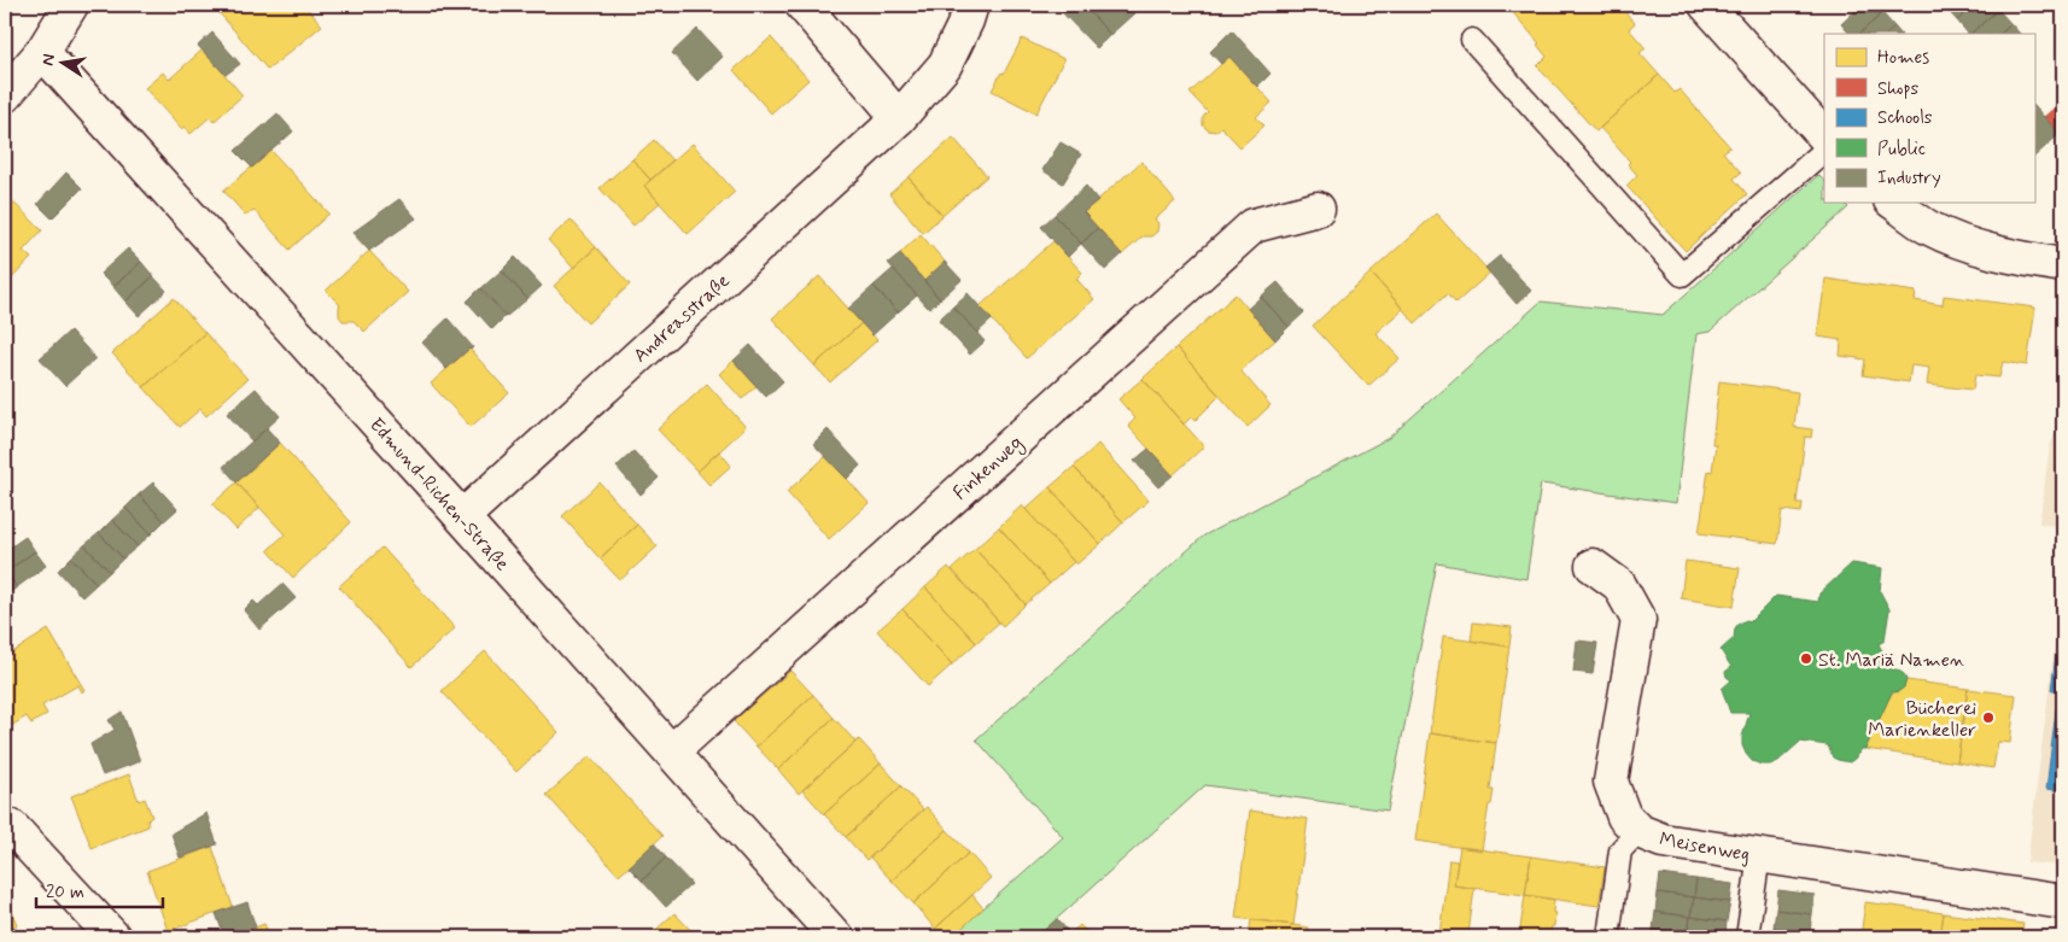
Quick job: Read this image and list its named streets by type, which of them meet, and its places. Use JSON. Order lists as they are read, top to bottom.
{
  "streets": {
    "street": [
      "Andreasstraße",
      "Finkenweg",
      "Edmund-Richen-Straße",
      "Meisenweg"
    ]
  },
  "crossings": [
    ["Andreasstraße", "Edmund-Richen-Straße"],
    ["Finkenweg", "Edmund-Richen-Straße"]
  ],
  "places": ["St. Mariä Namen", "Bücherei Marienkeller"],
  "legend": [
    "Homes",
    "Shops",
    "Schools",
    "Public",
    "Industry"
  ],
  "scale_bar": "20 m",
  "north": "left"
}
